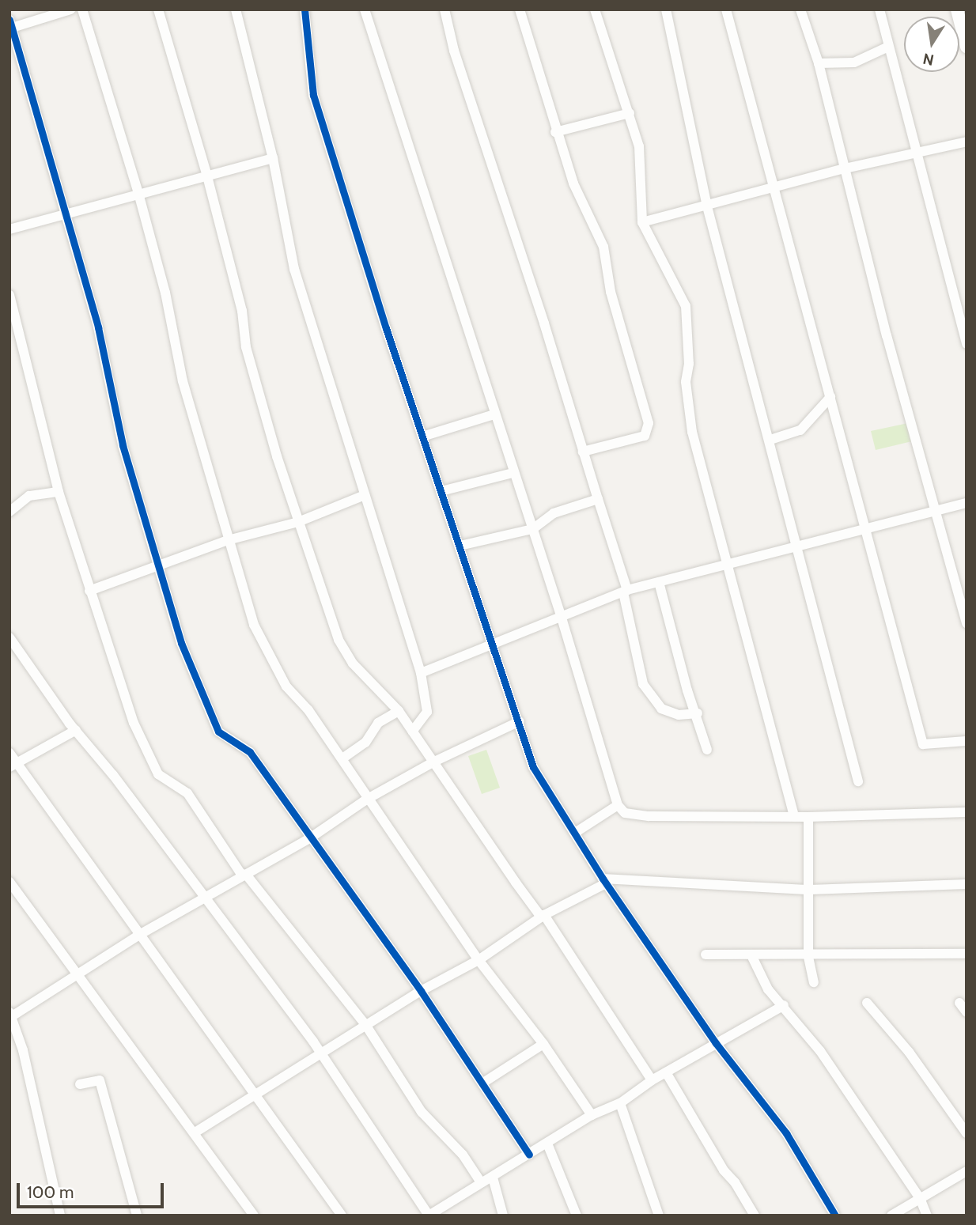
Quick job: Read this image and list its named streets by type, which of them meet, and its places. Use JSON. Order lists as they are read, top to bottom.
{
  "scale_bar": "100 m",
  "north": "bottom"
}
